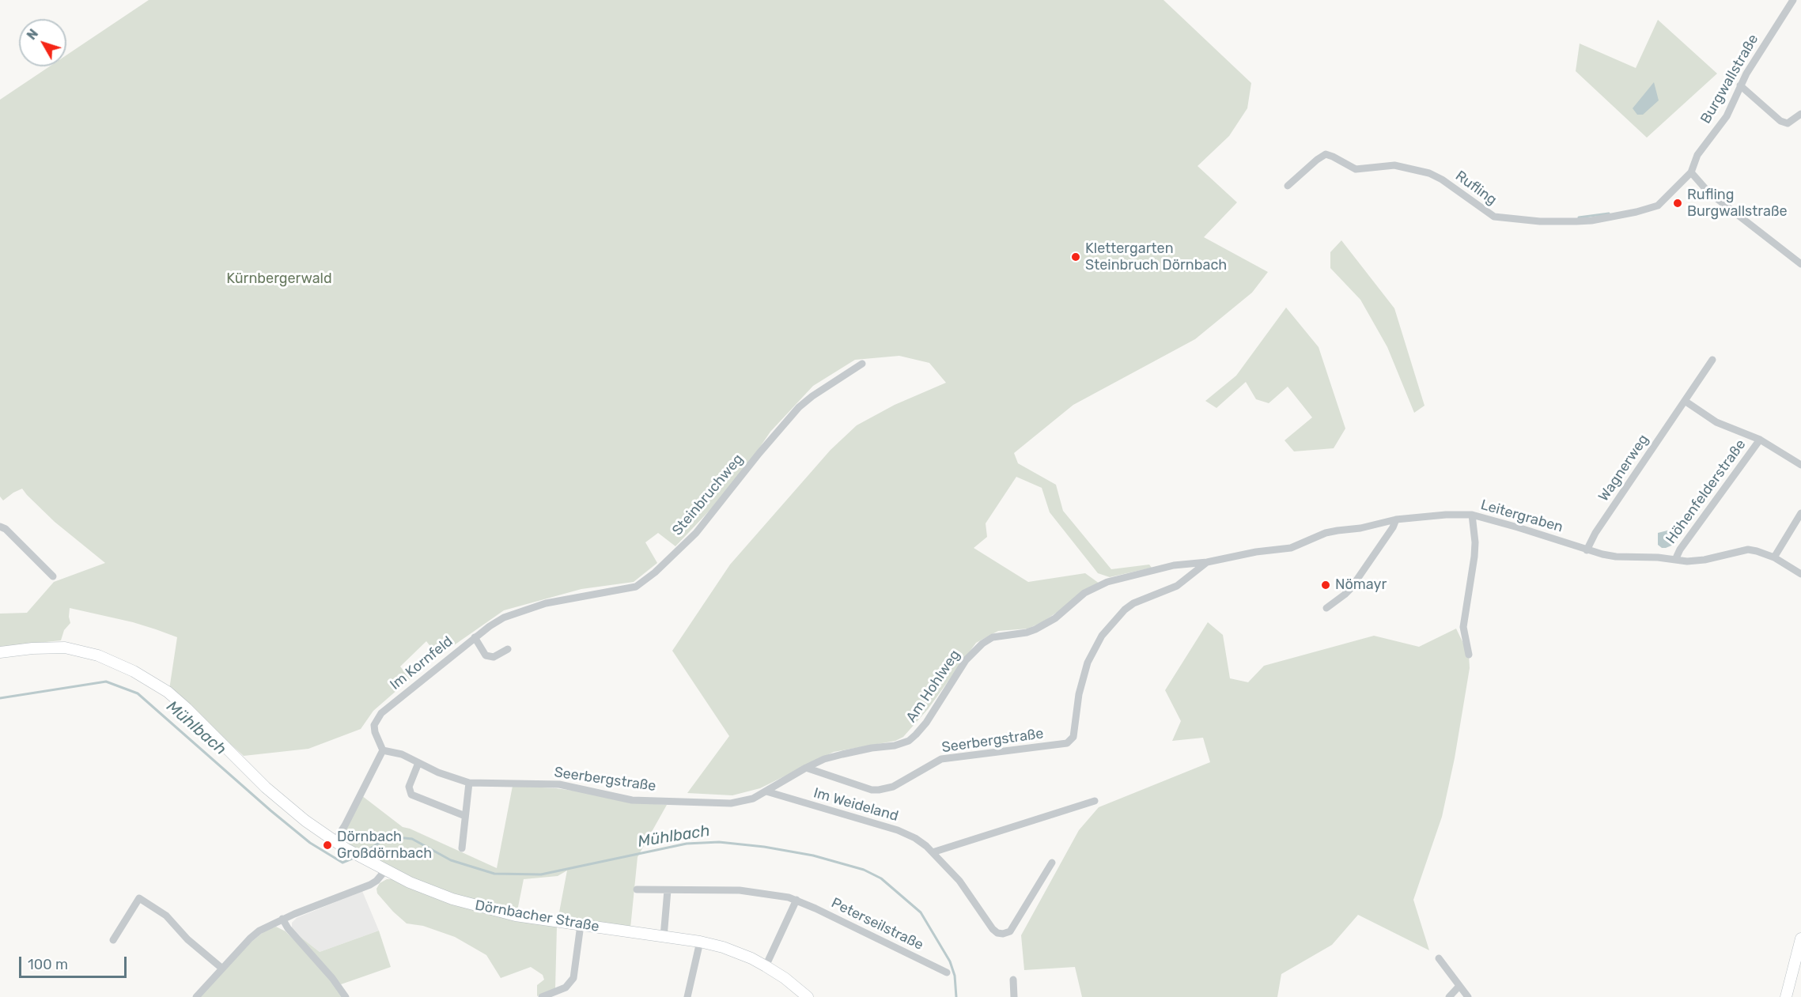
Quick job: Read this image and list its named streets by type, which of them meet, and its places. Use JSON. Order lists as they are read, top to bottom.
{
  "streets": {
    "street": [
      "Burgwallstraße",
      "Rufling",
      "Wagnerweg",
      "Höhenfelderstraße",
      "Steinbruchweg",
      "Leitergraben",
      "Im Kornfeld",
      "Am Hohlweg",
      "Seerbergstraße",
      "Im Weideland",
      "Dörnbacher Straße",
      "Peterseilstraße"
    ]
  },
  "crossings": [
    ["Burgwallstraße", "Rufling"],
    ["Wagnerweg", "Leitergraben"],
    ["Höhenfelderstraße", "Leitergraben"],
    ["Steinbruchweg", "Im Kornfeld"],
    ["Leitergraben", "Am Hohlweg"],
    ["Leitergraben", "Seerbergstraße"],
    ["Im Kornfeld", "Seerbergstraße"],
    ["Am Hohlweg", "Seerbergstraße"],
    ["Seerbergstraße", "Im Weideland"]
  ],
  "water": ["Mühlbach"],
  "parks": ["Kürnbergerwald"],
  "places": [
    "Rufling Burgwallstraße",
    "Klettergarten Steinbruch Dörnbach",
    "Nömayr",
    "Dörnbach Großdörnbach"
  ],
  "scale_bar": "100 m",
  "north": "top left"
}
